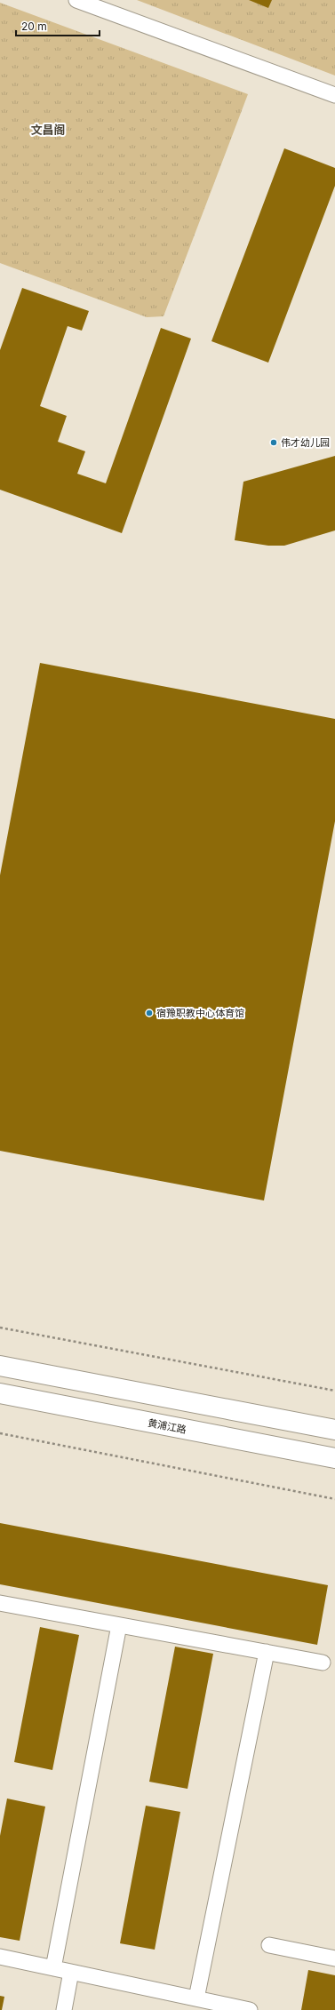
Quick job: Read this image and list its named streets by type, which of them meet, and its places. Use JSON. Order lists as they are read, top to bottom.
{
  "streets": {
    "street": ["黄浦江路"]
  },
  "districts": ["文昌阁"],
  "places": ["伟才幼儿园", "宿豫职教中心体育馆"],
  "scale_bar": "20 m"
}
